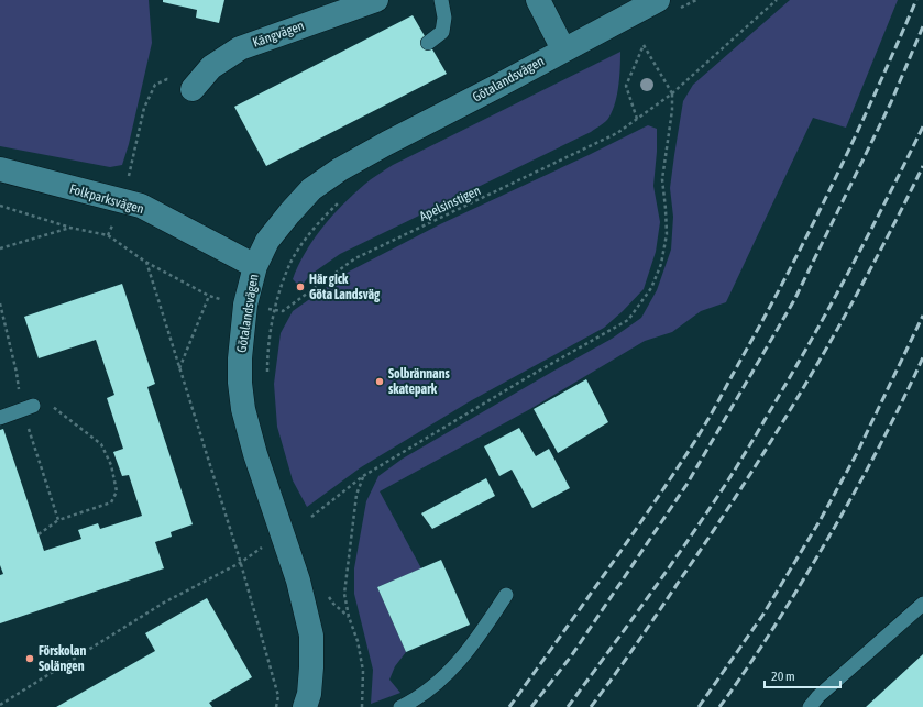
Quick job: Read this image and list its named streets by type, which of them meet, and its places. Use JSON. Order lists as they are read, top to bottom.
{
  "streets": {
    "street": ["Kängvägen", "Götalandsvägen", "Folkparksvägen"],
    "path": ["Apelsinstigen"]
  },
  "crossings": [
    ["Götalandsvägen", "Folkparksvägen"]
  ],
  "places": ["Här gick Göta Landsväg", "Solbrännans skatepark", "Förskolan Solängen"],
  "scale_bar": "20 m"
}
